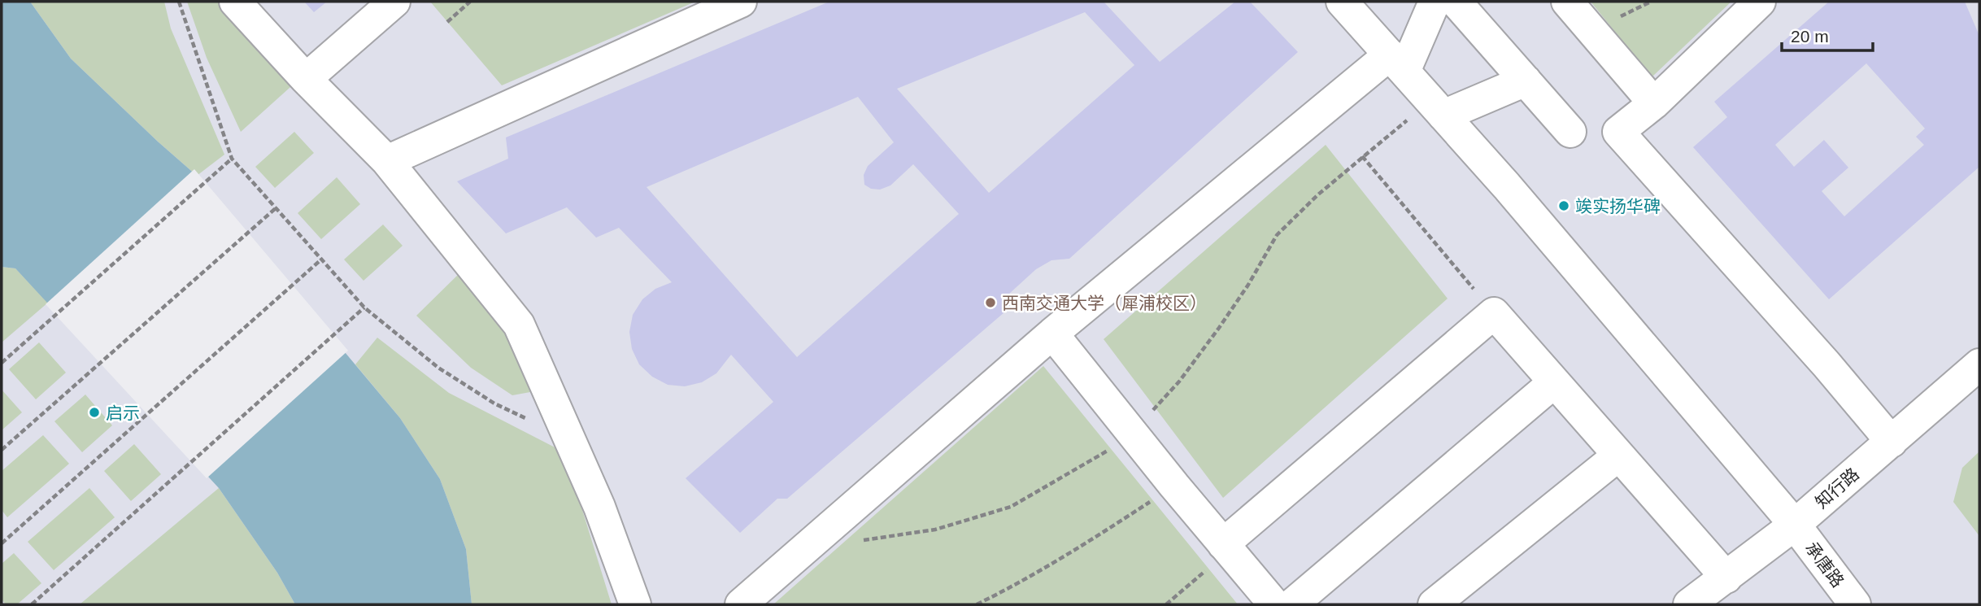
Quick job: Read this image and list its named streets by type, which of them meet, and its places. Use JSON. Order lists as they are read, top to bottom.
{
  "streets": {
    "street": ["知行路", "承唐路"]
  },
  "crossings": [
    ["知行路", "承唐路"]
  ],
  "places": ["竢实扬华碑", "西南交通大学（犀浦校区）", "启示"],
  "scale_bar": "20 m"
}
